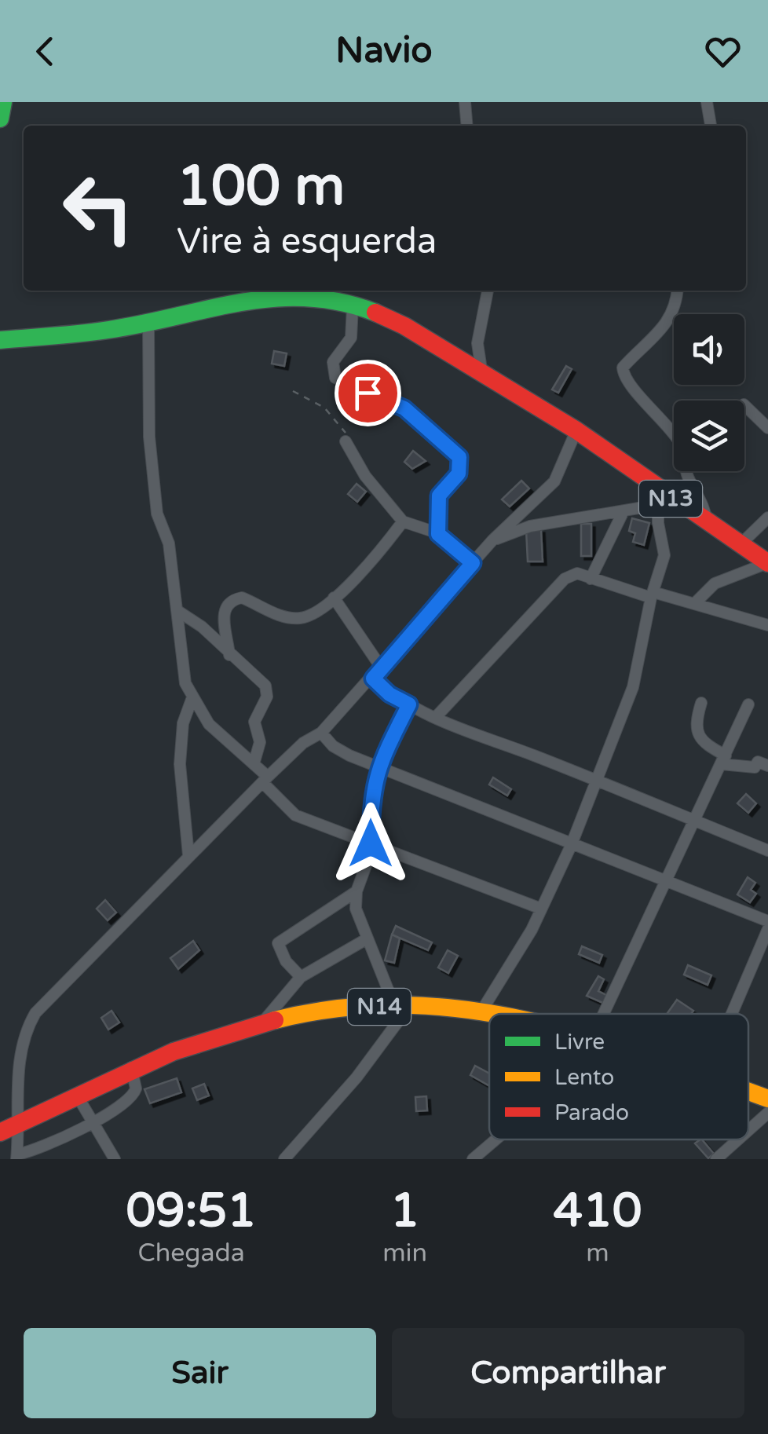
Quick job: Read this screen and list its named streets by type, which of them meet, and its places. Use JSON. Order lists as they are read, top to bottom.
{
  "streets": {
    "main road": ["N13", "N14"]
  },
  "legend": ["Livre", "Lento", "Parado"],
  "page": {
    "header": "Navio",
    "turn": ["100 m", "Vire à esquerda"],
    "eta": [
      "09:51",
      "Chegada",
      "1",
      "min",
      "410",
      "m"
    ],
    "buttons": ["Sair", "Compartilhar"]
  }
}
